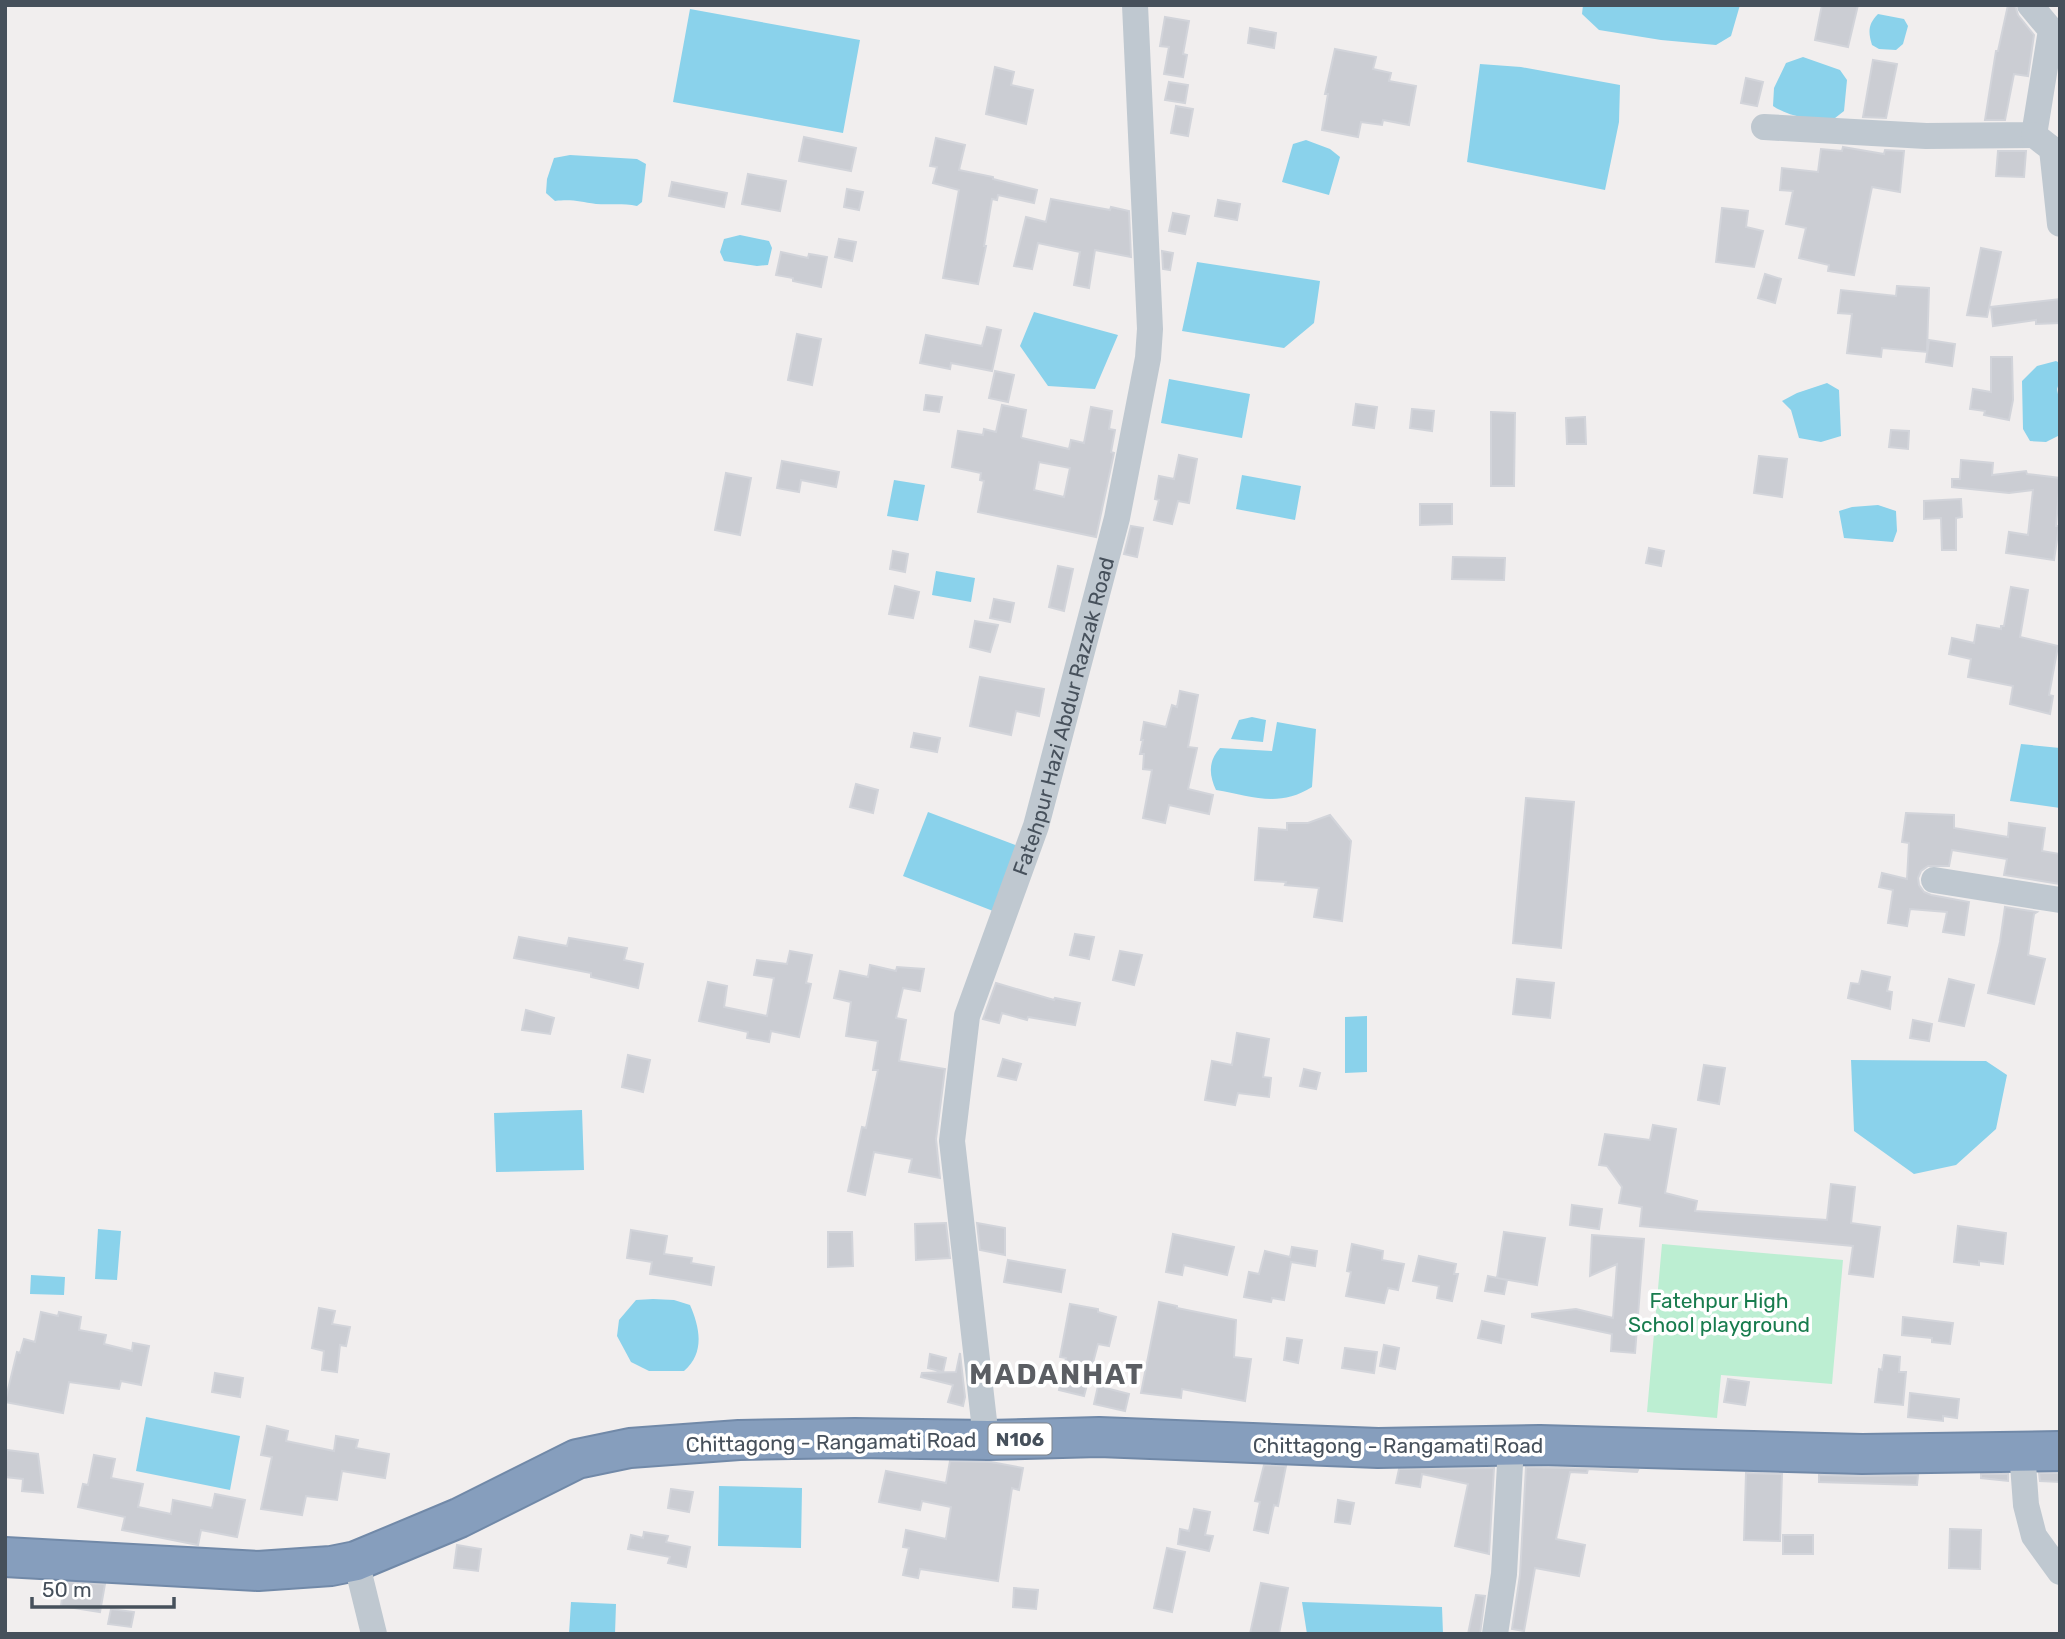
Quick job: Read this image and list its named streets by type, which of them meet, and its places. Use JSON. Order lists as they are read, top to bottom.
{
  "streets": {
    "highway": ["N106", "Chittagong - Rangamati Road"],
    "street": ["Fatehpur Hazi Abdur Razzak Road"]
  },
  "crossings": [
    ["Fatehpur Hazi Abdur Razzak Road", "Chittagong - Rangamati Road"]
  ],
  "districts": ["MADANHAT"],
  "parks": ["Fatehpur High School playground"],
  "scale_bar": "50 m"
}
